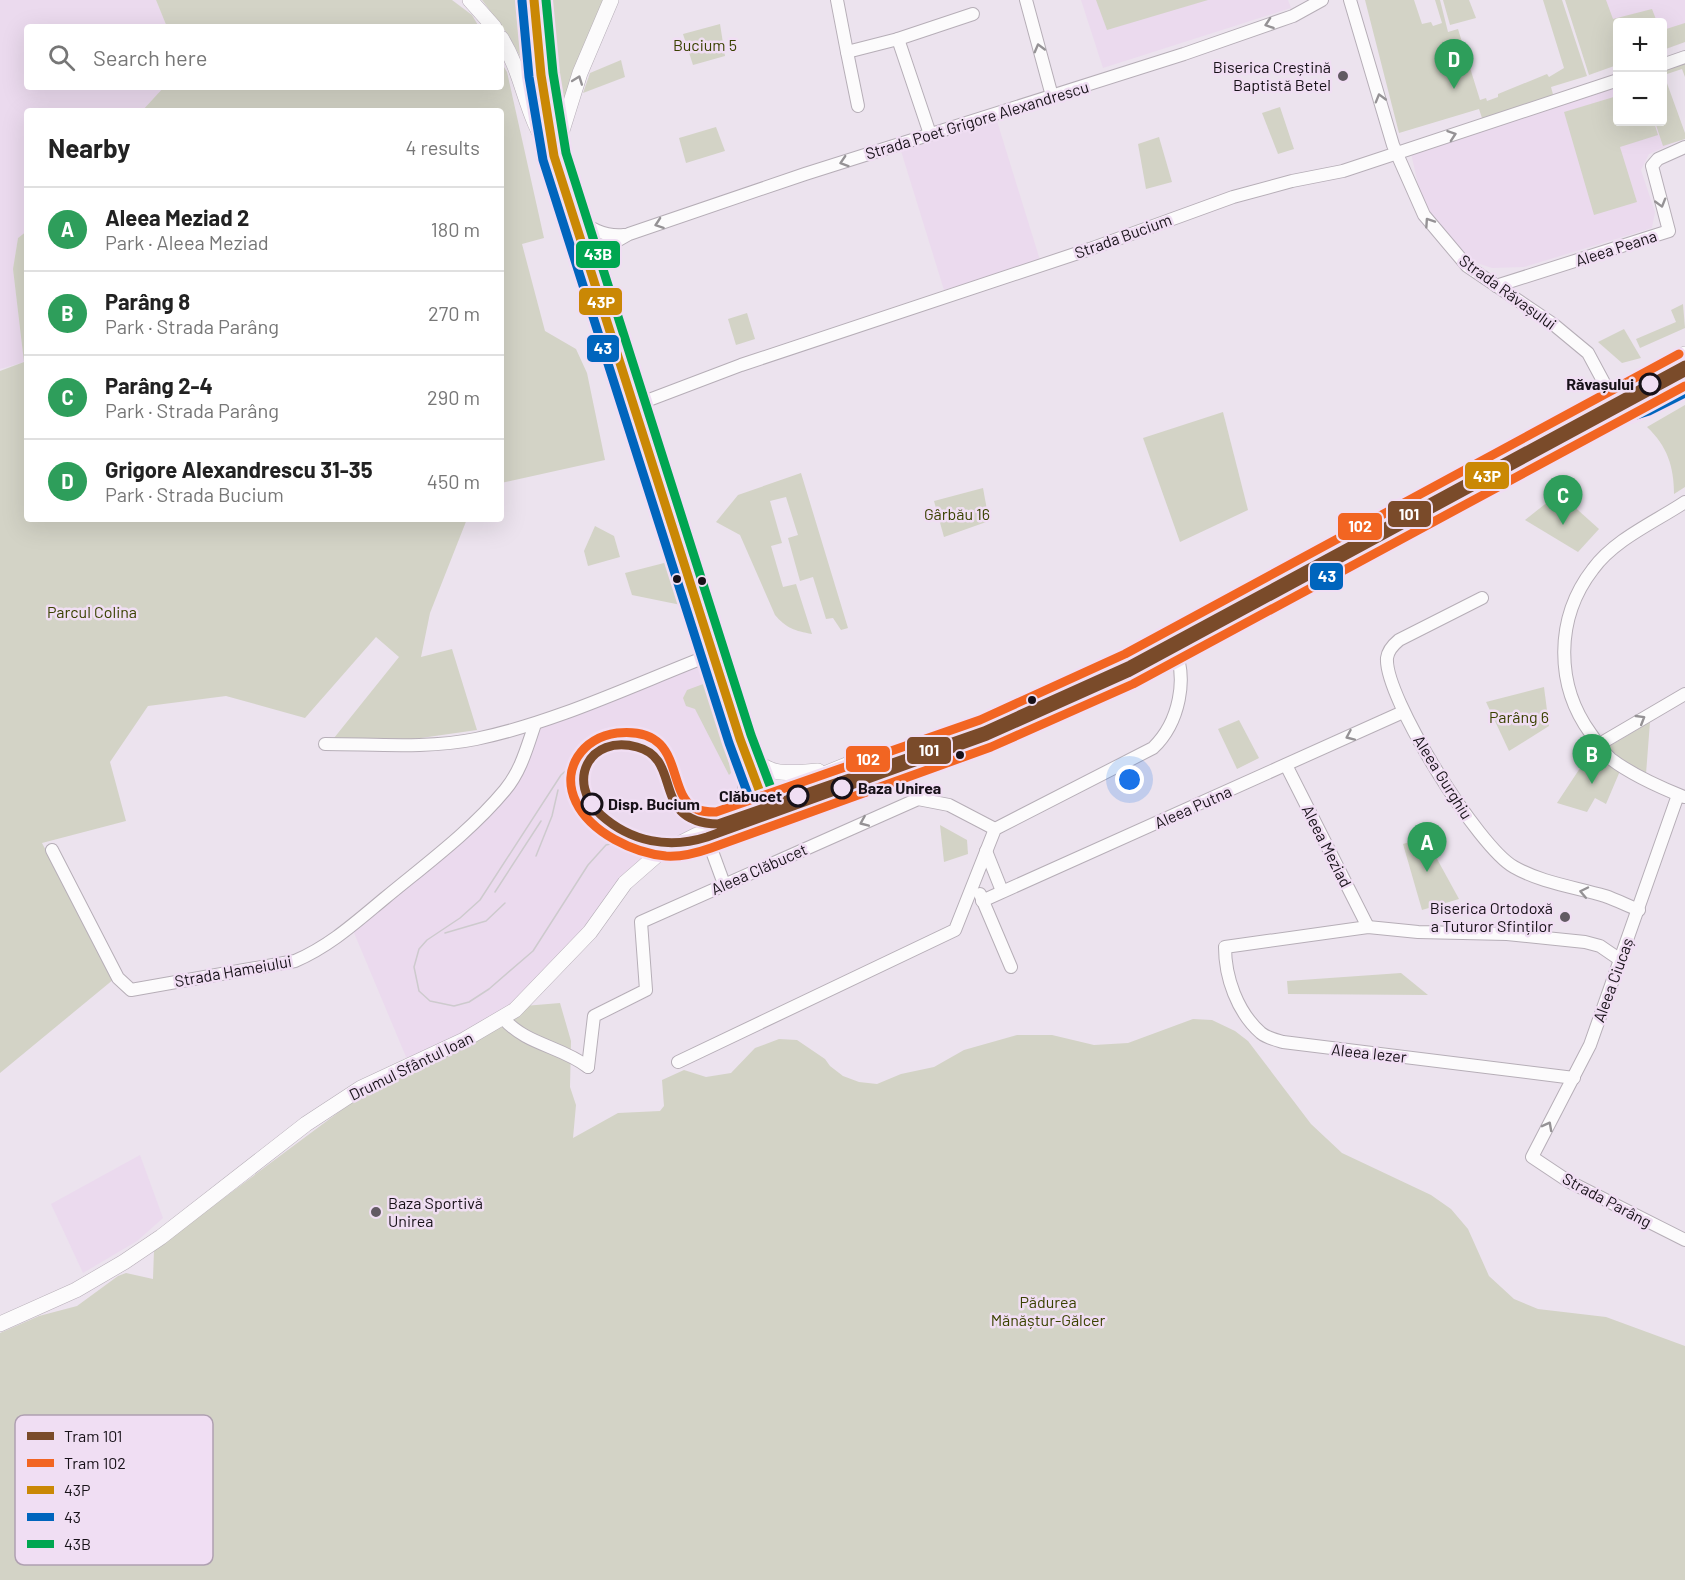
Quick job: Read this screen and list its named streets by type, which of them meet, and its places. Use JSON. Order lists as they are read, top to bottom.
{
  "streets": {
    "main road": ["Drumul Sfântul Ioan"],
    "street": [
      "Strada Poet Grigore Alexandrescu",
      "Strada Bucium",
      "Aleea Peana",
      "Strada Răvașului",
      "Aleea Gurghiu",
      "Aleea Putna",
      "Aleea Meziad",
      "Aleea Clăbucet",
      "Strada Hameiului",
      "Aleea Ciucaș",
      "Aleea Iezer",
      "Strada Parâng"
    ]
  },
  "crossings": [
    ["Strada Bucium", "Strada Răvașului"],
    ["Aleea Peana", "Strada Răvașului"],
    ["Aleea Gurghiu", "Aleea Putna"],
    ["Aleea Gurghiu", "Aleea Ciucaș"],
    ["Aleea Putna", "Aleea Meziad"],
    ["Aleea Meziad", "Aleea Iezer"],
    ["Aleea Clăbucet", "Drumul Sfântul Ioan"],
    ["Aleea Ciucaș", "Aleea Iezer"],
    ["Aleea Ciucaș", "Strada Parâng"]
  ],
  "one_way": [
    "Strada Poet Grigore Alexandrescu",
    "Aleea Peana",
    "Strada Răvașului",
    "Aleea Gurghiu",
    "Aleea Clăbucet"
  ],
  "parks": [
    "Bucium 5",
    "Gârbău 16",
    "Parcul Colina",
    "Parâng 6",
    "Pădurea Mănăștur-Gălcer"
  ],
  "places": [
    "Biserica Creștină Baptistă Betel",
    "Răvașului",
    "Baza Unirea",
    "Clăbucet",
    "Disp. Bucium",
    "Biserica Ortodoxă a Tuturor Sfinților",
    "Baza Sportivă Unirea"
  ],
  "lines": [
    "transit line 43P",
    "transit line 43B",
    "transit line 43",
    "tram line 102",
    "tram line 101"
  ],
  "legend": [
    "Tram 101",
    "Tram 102",
    "43P",
    "43",
    "43B"
  ],
  "page": {
    "map_buttons": ["+", "−"],
    "search": "Search here",
    "pins": [
      "D",
      "C",
      "B",
      "A"
    ],
    "heading": ["Nearby", "4 results"],
    "list": [
      {
        "mark": "A",
        "name": "Aleea Meziad 2",
        "note": "Park · Aleea Meziad",
        "value": "180 m"
      },
      {
        "mark": "B",
        "name": "Parâng 8",
        "note": "Park · Strada Parâng",
        "value": "270 m"
      },
      {
        "mark": "C",
        "name": "Parâng 2-4",
        "note": "Park · Strada Parâng",
        "value": "290 m"
      },
      {
        "mark": "D",
        "name": "Grigore Alexandrescu 31-35",
        "note": "Park · Strada Bucium",
        "value": "450 m"
      }
    ]
  }
}
